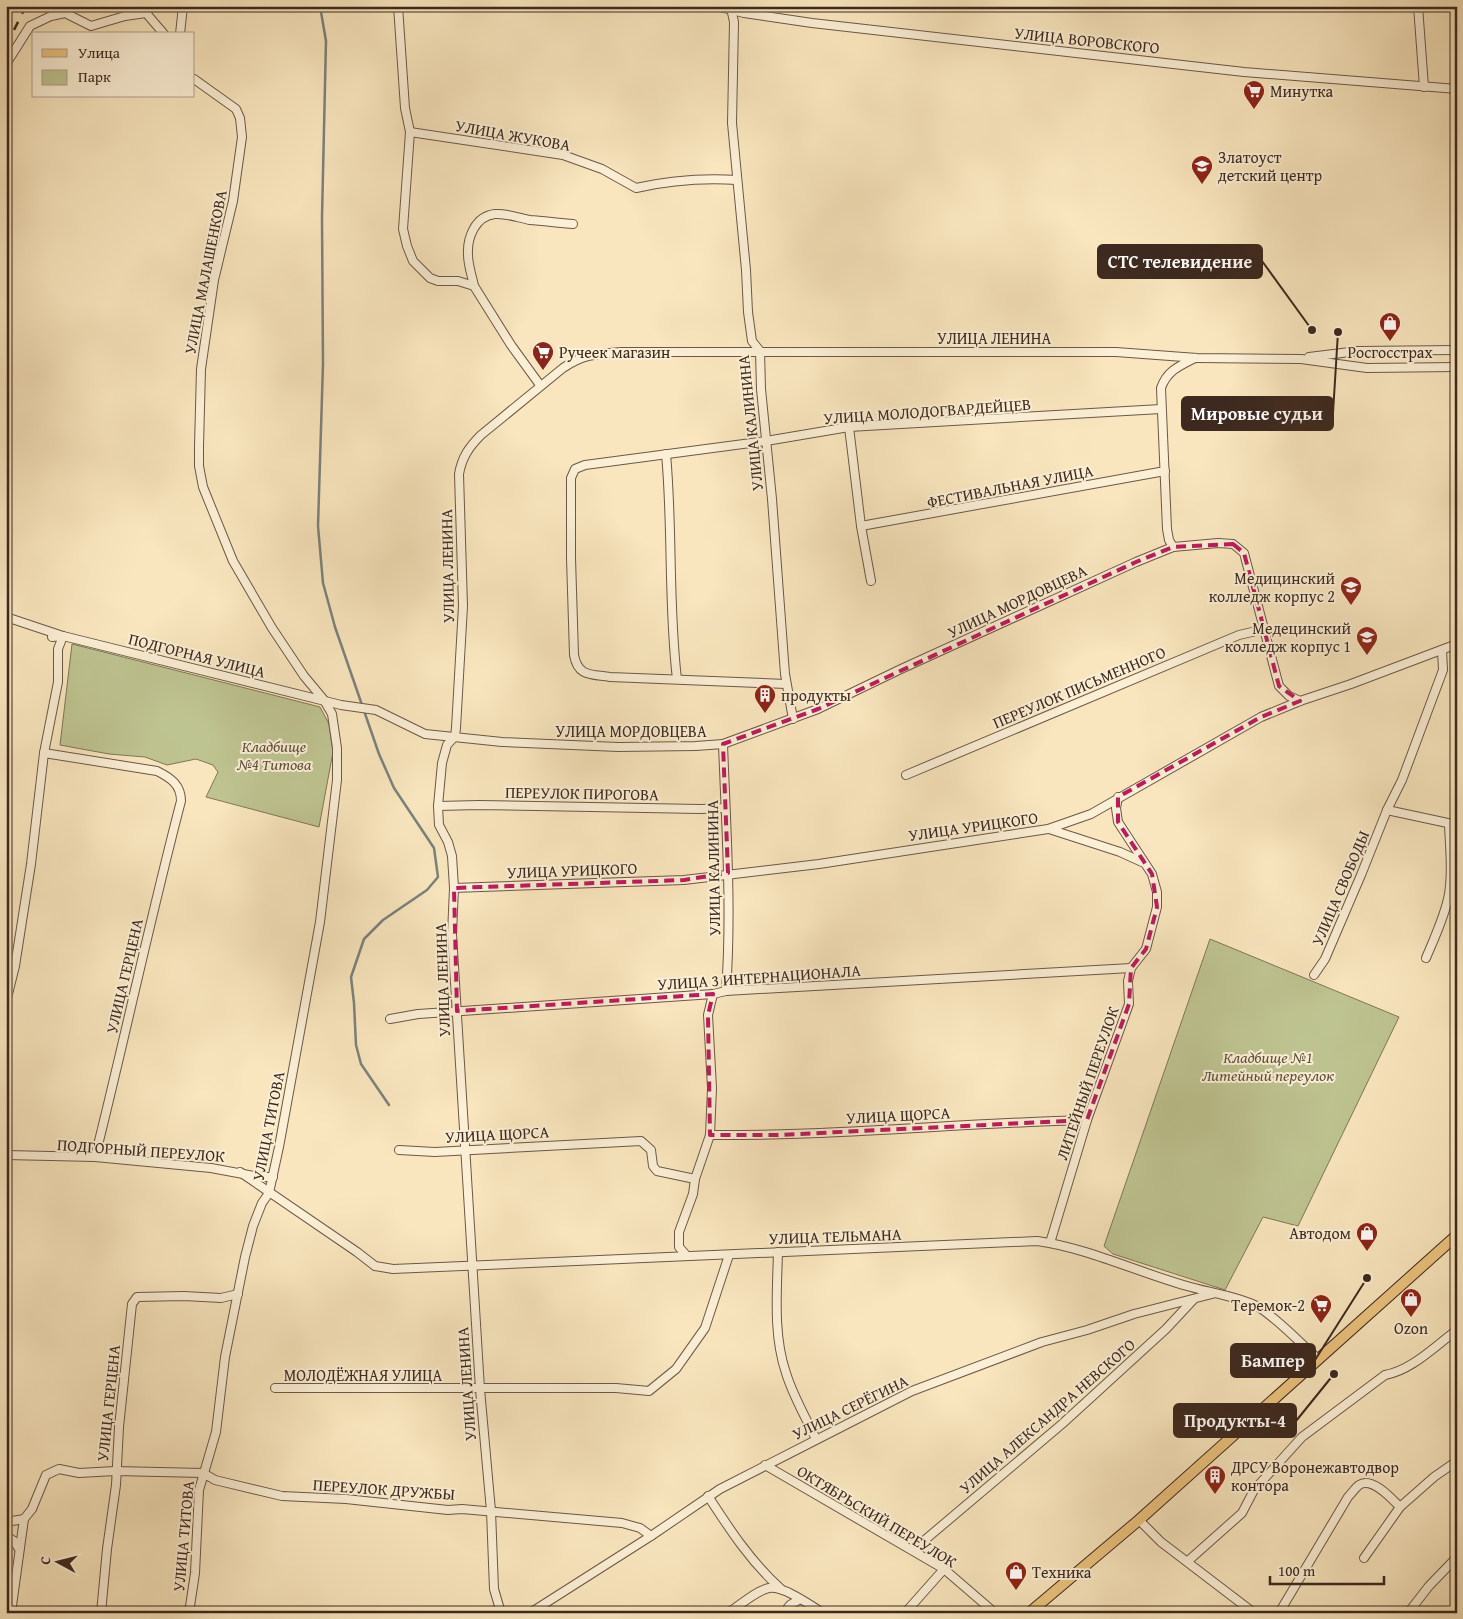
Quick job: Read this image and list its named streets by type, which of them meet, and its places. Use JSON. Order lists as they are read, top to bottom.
{
  "streets": {
    "street": [
      "УЛИЦА ВОРОВСКОГО",
      "УЛИЦА ЖУКОВА",
      "УЛИЦА МАЛАШЕНКОВА",
      "УЛИЦА ЛЕНИНА",
      "УЛИЦА МОЛОДОГВАРДЕЙЦЕВ",
      "УЛИЦА КАЛИНИНА",
      "ФЕСТИВАЛЬНАЯ УЛИЦА",
      "УЛИЦА МОРДОВЦЕВА",
      "ПОДГОРНАЯ УЛИЦА",
      "ПЕРЕУЛОК ПИСЬМЕННОГО",
      "ПЕРЕУЛОК ПИРОГОВА",
      "УЛИЦА УРИЦКОГО",
      "УЛИЦА СВОБОДЫ",
      "УЛИЦА ГЕРЦЕНА",
      "УЛИЦА 3 ИНТЕРНАЦИОНАЛА",
      "ЛИТЕЙНЫЙ ПЕРЕУЛОК",
      "УЛИЦА ЩОРСА",
      "УЛИЦА ТИТОВА",
      "ПОДГОРНЫЙ ПЕРЕУЛОК",
      "УЛИЦА ТЕЛЬМАНА",
      "МОЛОДЁЖНАЯ УЛИЦА",
      "УЛИЦА СЕРЁГИНА",
      "УЛИЦА АЛЕКСАНДРА НЕВСКОГО",
      "ПЕРЕУЛОК ДРУЖБЫ",
      "ОКТЯБРЬСКИЙ ПЕРЕУЛОК"
    ]
  },
  "crossings": [
    ["УЛИЦА ВОРОВСКОГО", "УЛИЦА КАЛИНИНА"],
    ["УЛИЦА ЖУКОВА", "УЛИЦА КАЛИНИНА"],
    ["УЛИЦА МАЛАШЕНКОВА", "УЛИЦА МОРДОВЦЕВА"],
    ["УЛИЦА МАЛАШЕНКОВА", "ПОДГОРНАЯ УЛИЦА"],
    ["УЛИЦА МАЛАШЕНКОВА", "УЛИЦА ТИТОВА"],
    ["УЛИЦА ЛЕНИНА", "УЛИЦА КАЛИНИНА"],
    ["УЛИЦА ЛЕНИНА", "УЛИЦА МОРДОВЦЕВА"],
    ["УЛИЦА ЛЕНИНА", "ПЕРЕУЛОК ПИРОГОВА"],
    ["УЛИЦА ЛЕНИНА", "УЛИЦА УРИЦКОГО"],
    ["УЛИЦА ЛЕНИНА", "УЛИЦА 3 ИНТЕРНАЦИОНАЛА"],
    ["УЛИЦА ЛЕНИНА", "УЛИЦА ЩОРСА"],
    ["УЛИЦА ЛЕНИНА", "УЛИЦА ТЕЛЬМАНА"],
    ["УЛИЦА ЛЕНИНА", "МОЛОДЁЖНАЯ УЛИЦА"],
    ["УЛИЦА ЛЕНИНА", "ПЕРЕУЛОК ДРУЖБЫ"],
    ["УЛИЦА МОЛОДОГВАРДЕЙЦЕВ", "УЛИЦА КАЛИНИНА"],
    ["УЛИЦА КАЛИНИНА", "УЛИЦА МОРДОВЦЕВА"],
    ["УЛИЦА КАЛИНИНА", "ПЕРЕУЛОК ПИРОГОВА"],
    ["УЛИЦА КАЛИНИНА", "УЛИЦА УРИЦКОГО"],
    ["УЛИЦА КАЛИНИНА", "УЛИЦА 3 ИНТЕРНАЦИОНАЛА"],
    ["УЛИЦА МОРДОВЦЕВА", "ПОДГОРНАЯ УЛИЦА"],
    ["УЛИЦА МОРДОВЦЕВА", "ПЕРЕУЛОК ПИСЬМЕННОГО"],
    ["УЛИЦА МОРДОВЦЕВА", "УЛИЦА УРИЦКОГО"],
    ["УЛИЦА МОРДОВЦЕВА", "УЛИЦА ТИТОВА"],
    ["ПОДГОРНАЯ УЛИЦА", "УЛИЦА ТИТОВА"],
    ["УЛИЦА УРИЦКОГО", "УЛИЦА СВОБОДЫ"],
    ["УЛИЦА ГЕРЦЕНА", "УЛИЦА ТИТОВА"],
    ["УЛИЦА ГЕРЦЕНА", "ПОДГОРНЫЙ ПЕРЕУЛОК"],
    ["УЛИЦА ГЕРЦЕНА", "ПЕРЕУЛОК ДРУЖБЫ"],
    ["УЛИЦА 3 ИНТЕРНАЦИОНАЛА", "ЛИТЕЙНЫЙ ПЕРЕУЛОК"],
    ["ЛИТЕЙНЫЙ ПЕРЕУЛОК", "УЛИЦА ЩОРСА"],
    ["ЛИТЕЙНЫЙ ПЕРЕУЛОК", "УЛИЦА ТЕЛЬМАНА"],
    ["УЛИЦА ТИТОВА", "ПОДГОРНЫЙ ПЕРЕУЛОК"],
    ["УЛИЦА ТИТОВА", "УЛИЦА ТЕЛЬМАНА"],
    ["УЛИЦА ТИТОВА", "ПЕРЕУЛОК ДРУЖБЫ"],
    ["ПОДГОРНЫЙ ПЕРЕУЛОК", "УЛИЦА ТЕЛЬМАНА"],
    ["УЛИЦА ТЕЛЬМАНА", "МОЛОДЁЖНАЯ УЛИЦА"],
    ["УЛИЦА ТЕЛЬМАНА", "УЛИЦА СЕРЁГИНА"],
    ["УЛИЦА СЕРЁГИНА", "УЛИЦА АЛЕКСАНДРА НЕВСКОГО"],
    ["УЛИЦА СЕРЁГИНА", "ПЕРЕУЛОК ДРУЖБЫ"],
    ["УЛИЦА СЕРЁГИНА", "ОКТЯБРЬСКИЙ ПЕРЕУЛОК"],
    ["УЛИЦА АЛЕКСАНДРА НЕВСКОГО", "ОКТЯБРЬСКИЙ ПЕРЕУЛОК"]
  ],
  "parks": ["Кладбище №4 Титова", "Кладбище №1 Литейный переулок"],
  "places": {
    "supermarket": ["Минутка", "Ручеек магазин", "Теремок-2"],
    "school or university": ["Златоуст детский центр", "Медицинский колледж корпус 2", "Медецинский колледж корпус 1"],
    "other": [
      "СТС телевидение",
      "Мировые судьи",
      "Бампер",
      "Продукты-4"
    ],
    "shop": [
      "Росгосстрах",
      "Автодом",
      "Ozon",
      "Техника"
    ],
    "building": ["продукты", "ДРСУ Воронежавтодвор контора"]
  },
  "legend": ["Улица", "Парк"],
  "scale_bar": "100 m",
  "north": "left"
}
